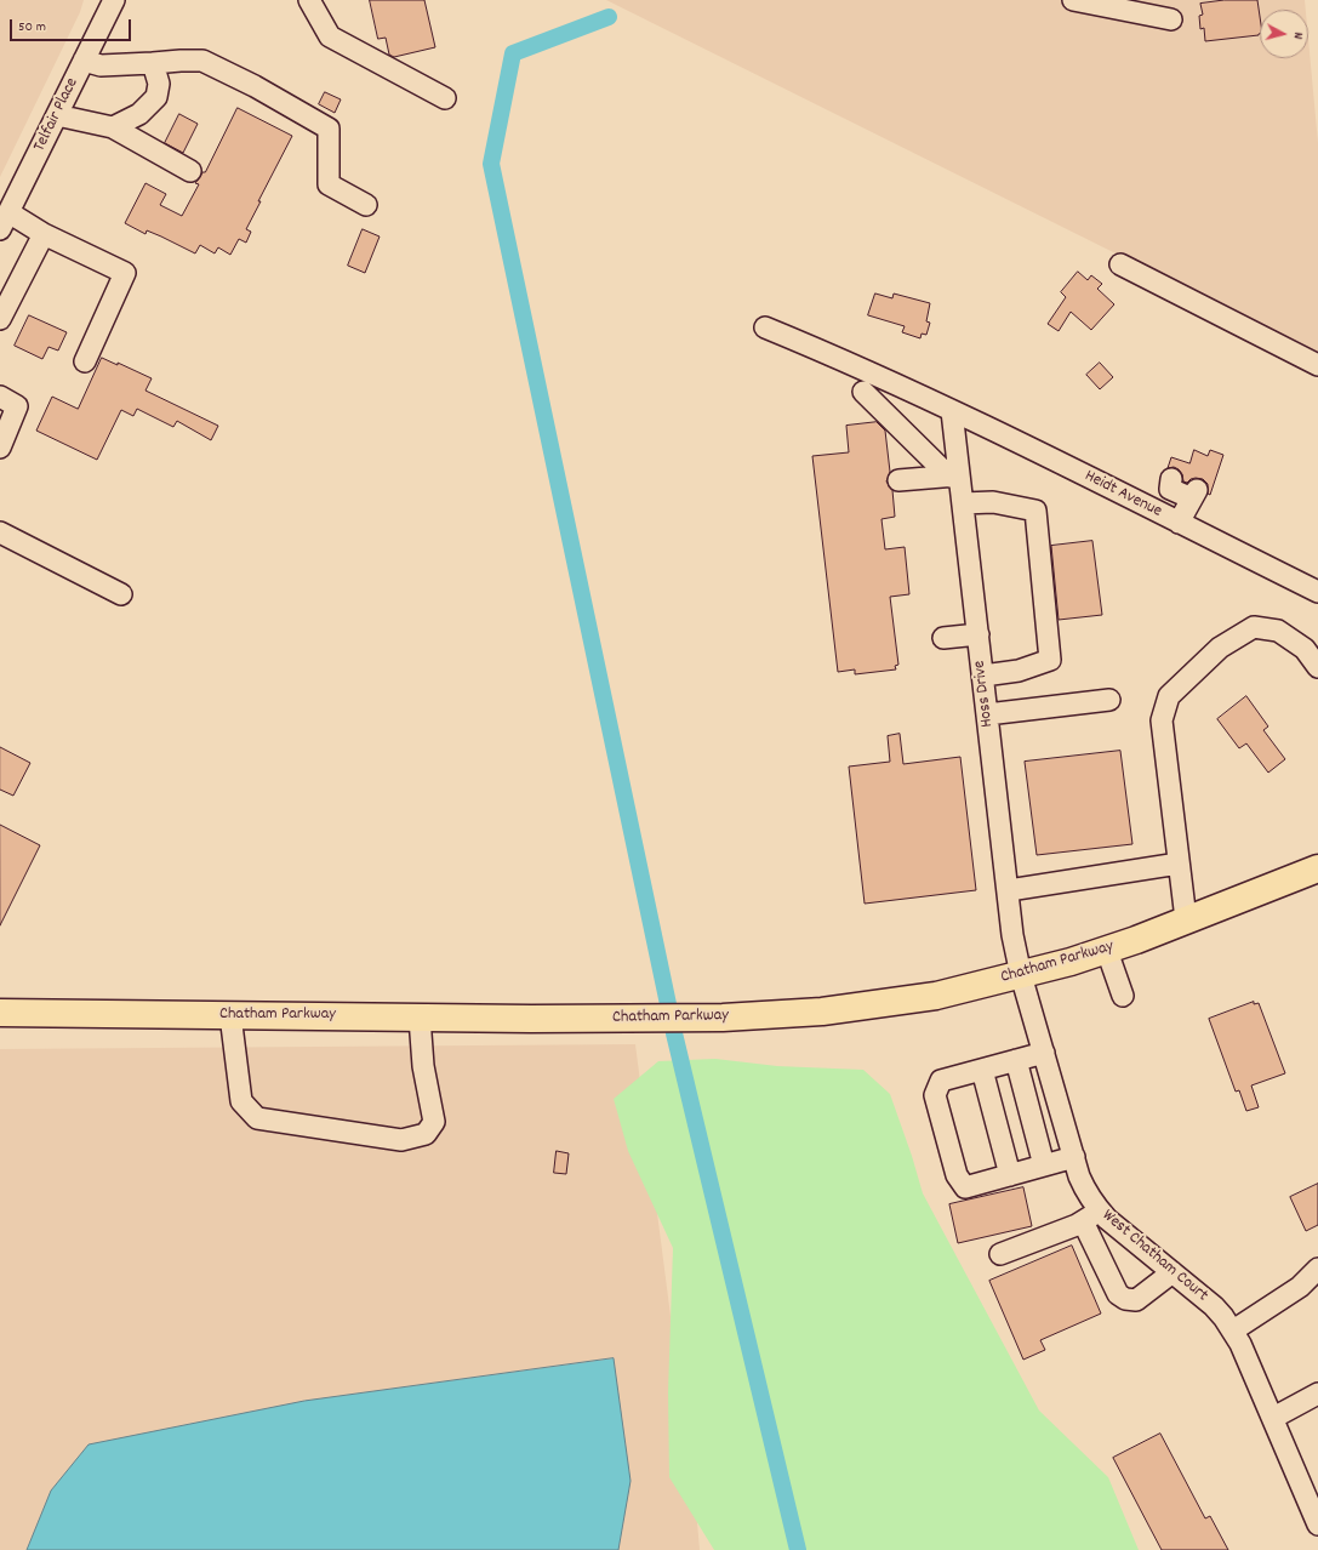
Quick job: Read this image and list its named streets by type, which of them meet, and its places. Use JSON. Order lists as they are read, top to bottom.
{
  "streets": {
    "main road": ["Chatham Parkway"],
    "street": [
      "Telfair Place",
      "Heidt Avenue",
      "Hoss Drive",
      "West Chatham Court"
    ]
  },
  "crossings": [
    ["Heidt Avenue", "Hoss Drive"],
    ["Hoss Drive", "Chatham Parkway"],
    ["Hoss Drive", "West Chatham Court"],
    ["Chatham Parkway", "West Chatham Court"]
  ],
  "scale_bar": "50 m",
  "north": "right"
}
